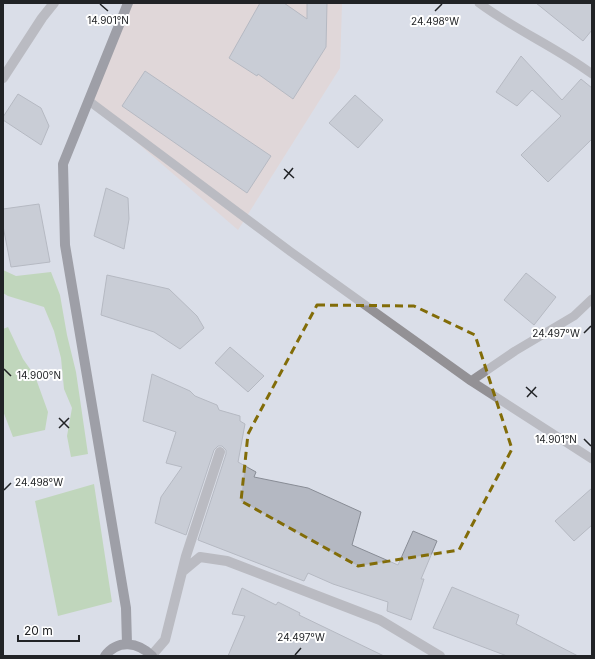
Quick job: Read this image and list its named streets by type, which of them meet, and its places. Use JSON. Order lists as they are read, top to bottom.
{
  "scale_bar": "20 m",
  "coordinates": [
    "14.901°N",
    "24.498°W",
    "24.497°W",
    "14.900°N"
  ]
}
